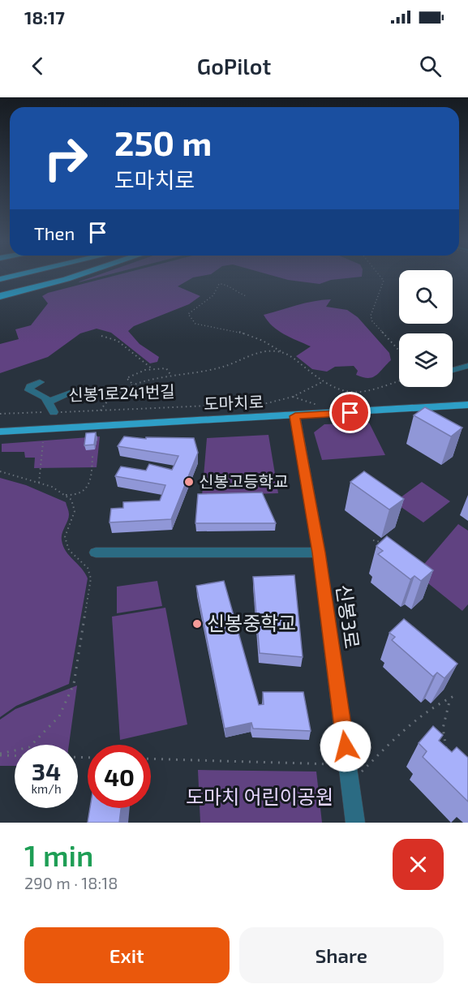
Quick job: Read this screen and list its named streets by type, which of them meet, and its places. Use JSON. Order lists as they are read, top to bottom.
{
  "streets": {
    "main road": ["도마치로"],
    "street": ["신봉1로241번길", "신봉3로"]
  },
  "crossings": [
    ["도마치로", "신봉3로"]
  ],
  "parks": ["도마치 어린이공원"],
  "places": ["신봉고등학교", "신봉중학교"],
  "page": {
    "status": "18:17",
    "header": "GoPilot",
    "turn": ["250 m", "도마치로"],
    "then": "Then",
    "speed": "34 km/h",
    "limit": "40",
    "heading": ["1 min", "290 m · 18:18"],
    "buttons": ["Exit", "Share"]
  }
}
